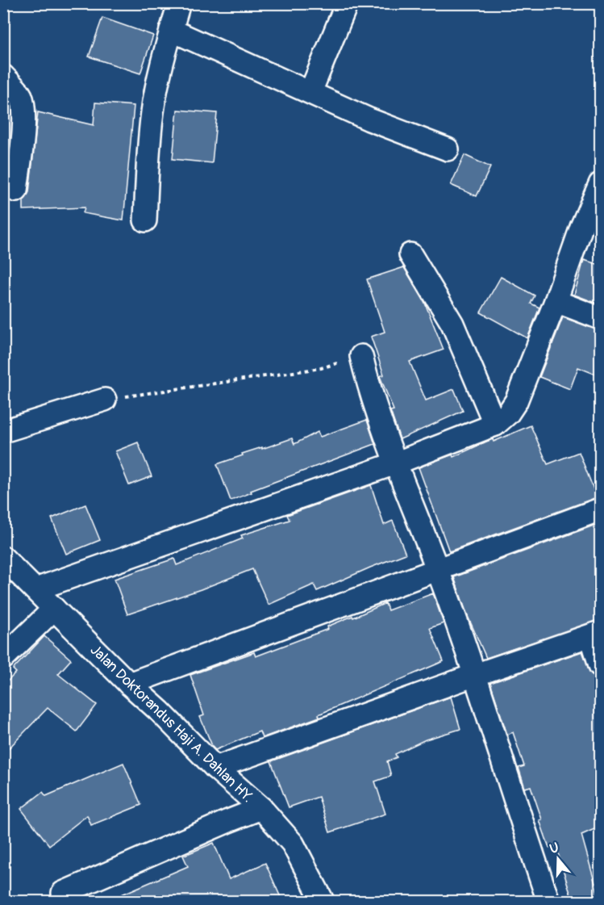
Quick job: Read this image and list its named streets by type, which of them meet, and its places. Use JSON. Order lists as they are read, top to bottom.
{
  "streets": {
    "street": ["Jalan Doktorandus Haji A. Dahlan HY."]
  },
  "north": "top"
}
